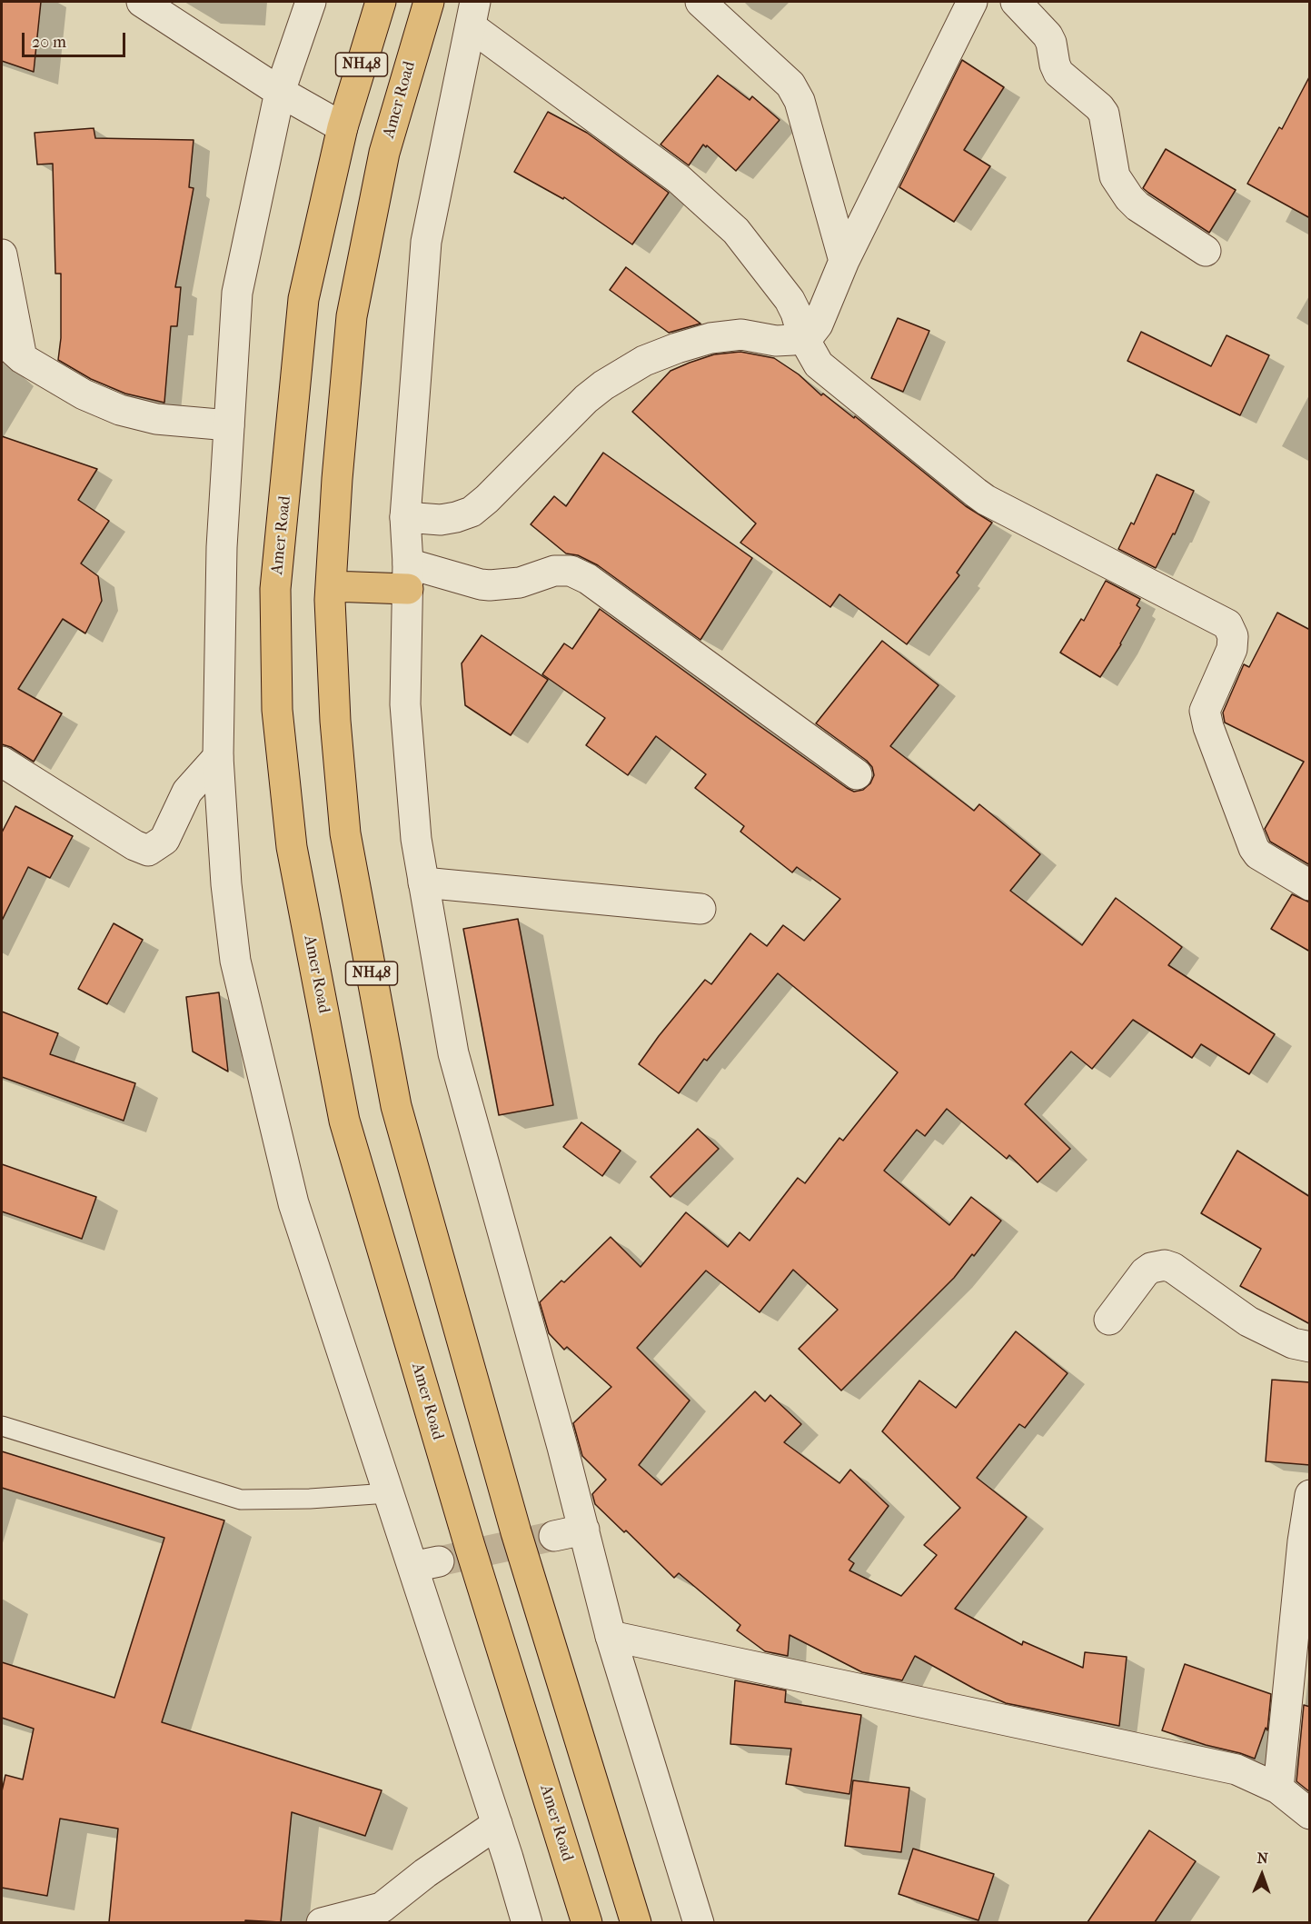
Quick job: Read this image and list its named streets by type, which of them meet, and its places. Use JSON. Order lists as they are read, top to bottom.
{
  "streets": {
    "highway": ["NH48", "Amer Road"]
  },
  "scale_bar": "20 m",
  "north": "top"
}
